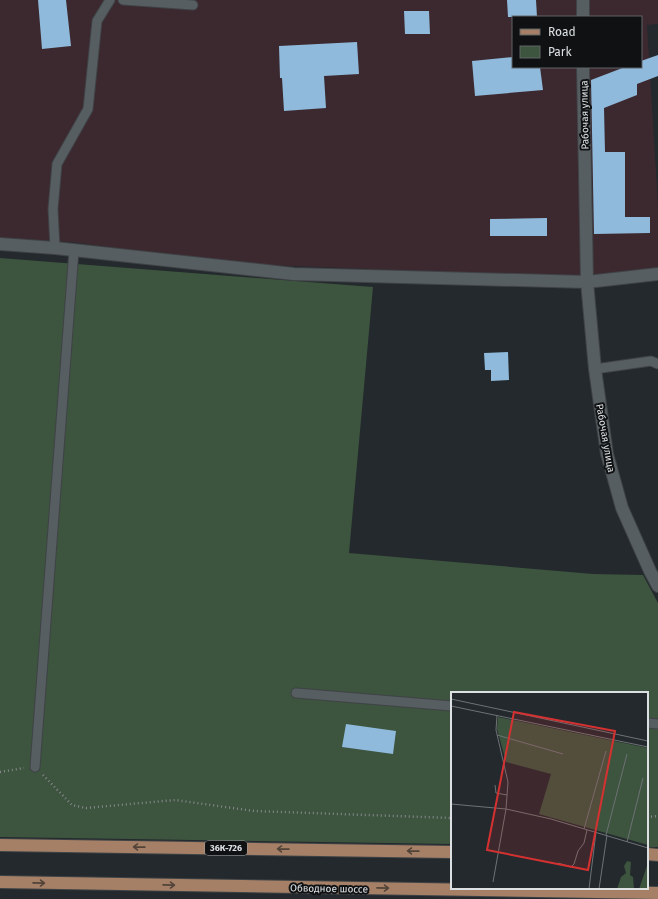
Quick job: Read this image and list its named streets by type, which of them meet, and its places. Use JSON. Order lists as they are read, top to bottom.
{
  "streets": {
    "main road": ["36К-726", "Обводное шоссе"],
    "street": ["Рабочая улица"]
  },
  "legend": ["Road", "Park"]
}
